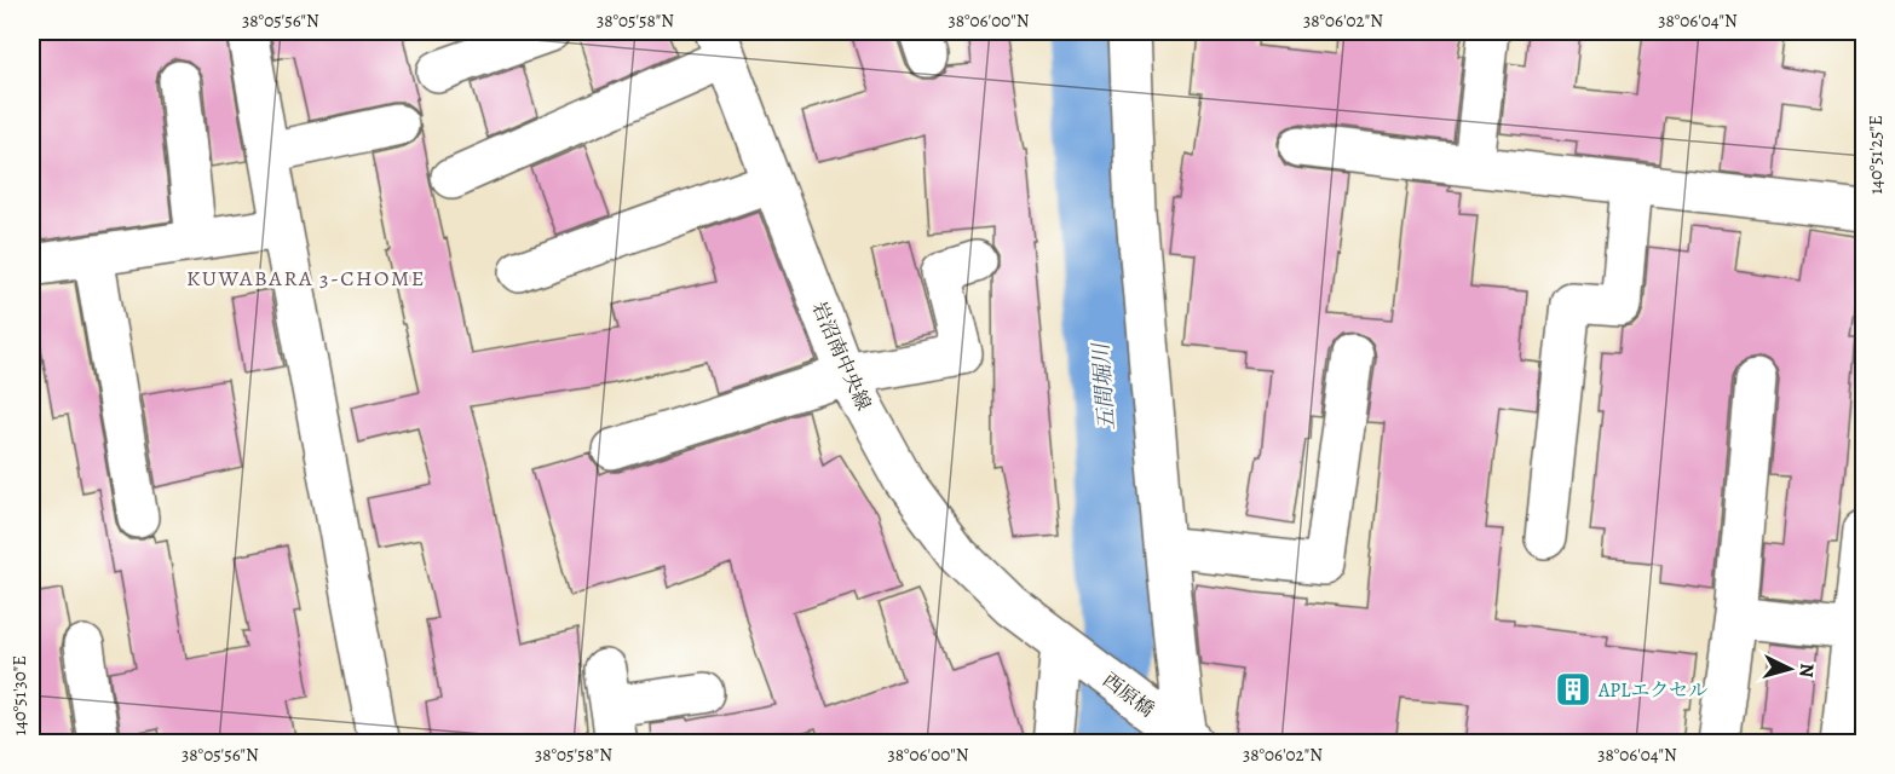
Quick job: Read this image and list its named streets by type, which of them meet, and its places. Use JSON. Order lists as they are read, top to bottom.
{
  "streets": {
    "street": ["岩沼南中央線", "西原橋"]
  },
  "crossings": [
    ["岩沼南中央線", "西原橋"]
  ],
  "districts": ["KUWABARA 3-CHOME"],
  "water": ["五間堀川"],
  "places": {
    "building": ["APLエクセル"]
  },
  "north": "right",
  "coordinates": [
    "38°05'56\"N",
    "38°05'58\"N",
    "38°06'00\"N",
    "38°06'02\"N",
    "38°06'04\"N",
    "140°51'25\"E",
    "140°51'30\"E"
  ]
}
